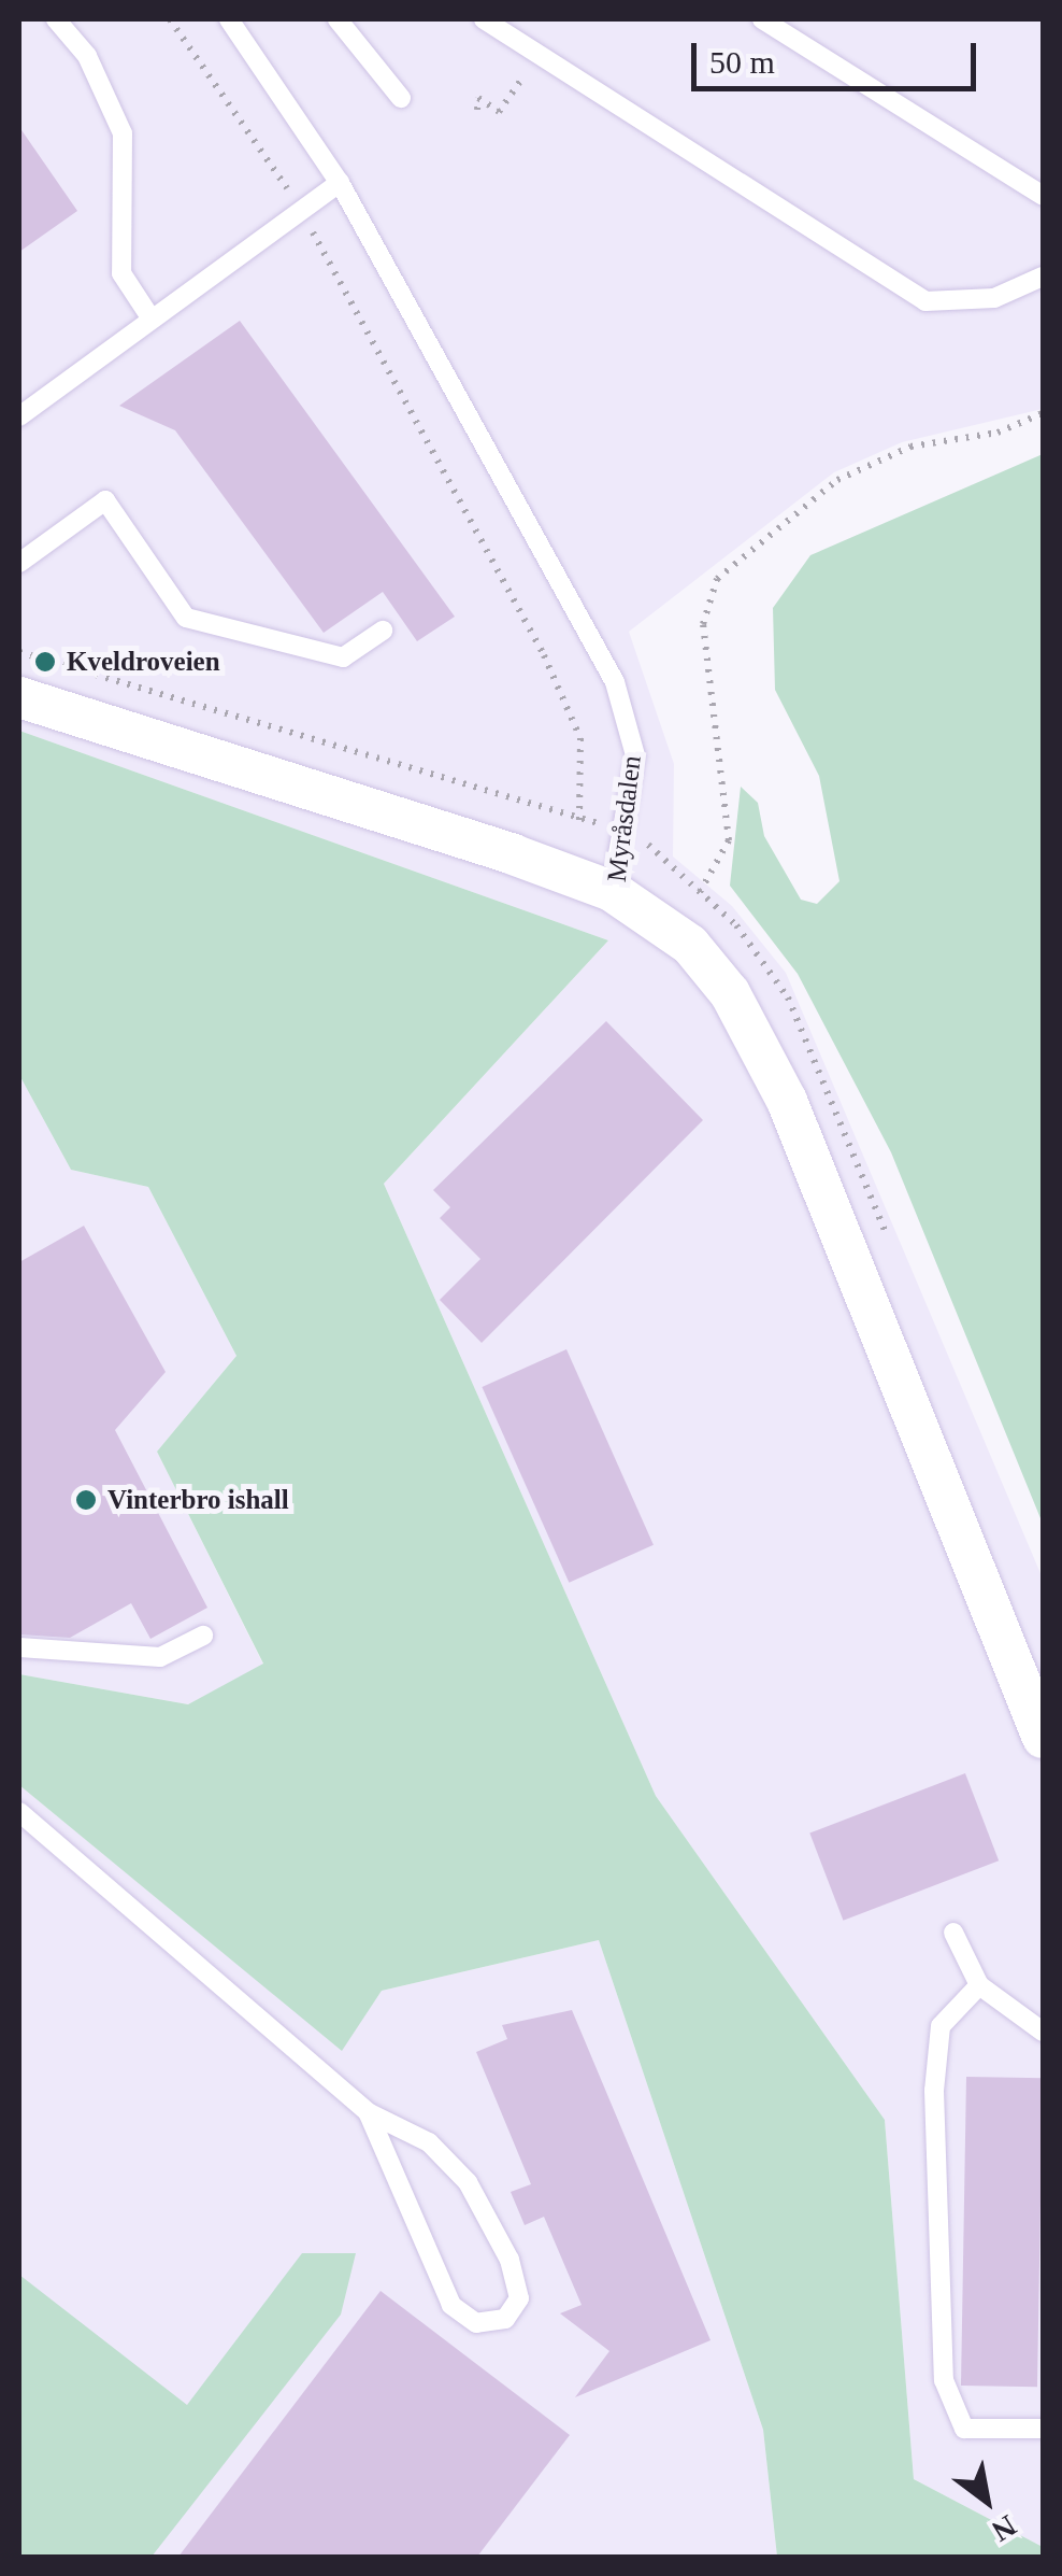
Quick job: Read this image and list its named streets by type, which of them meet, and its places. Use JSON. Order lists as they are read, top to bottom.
{
  "streets": {
    "street": ["Myråsdalen"]
  },
  "places": ["Kveldroveien", "Vinterbro ishall"],
  "scale_bar": "50 m",
  "north": "bottom right"
}
